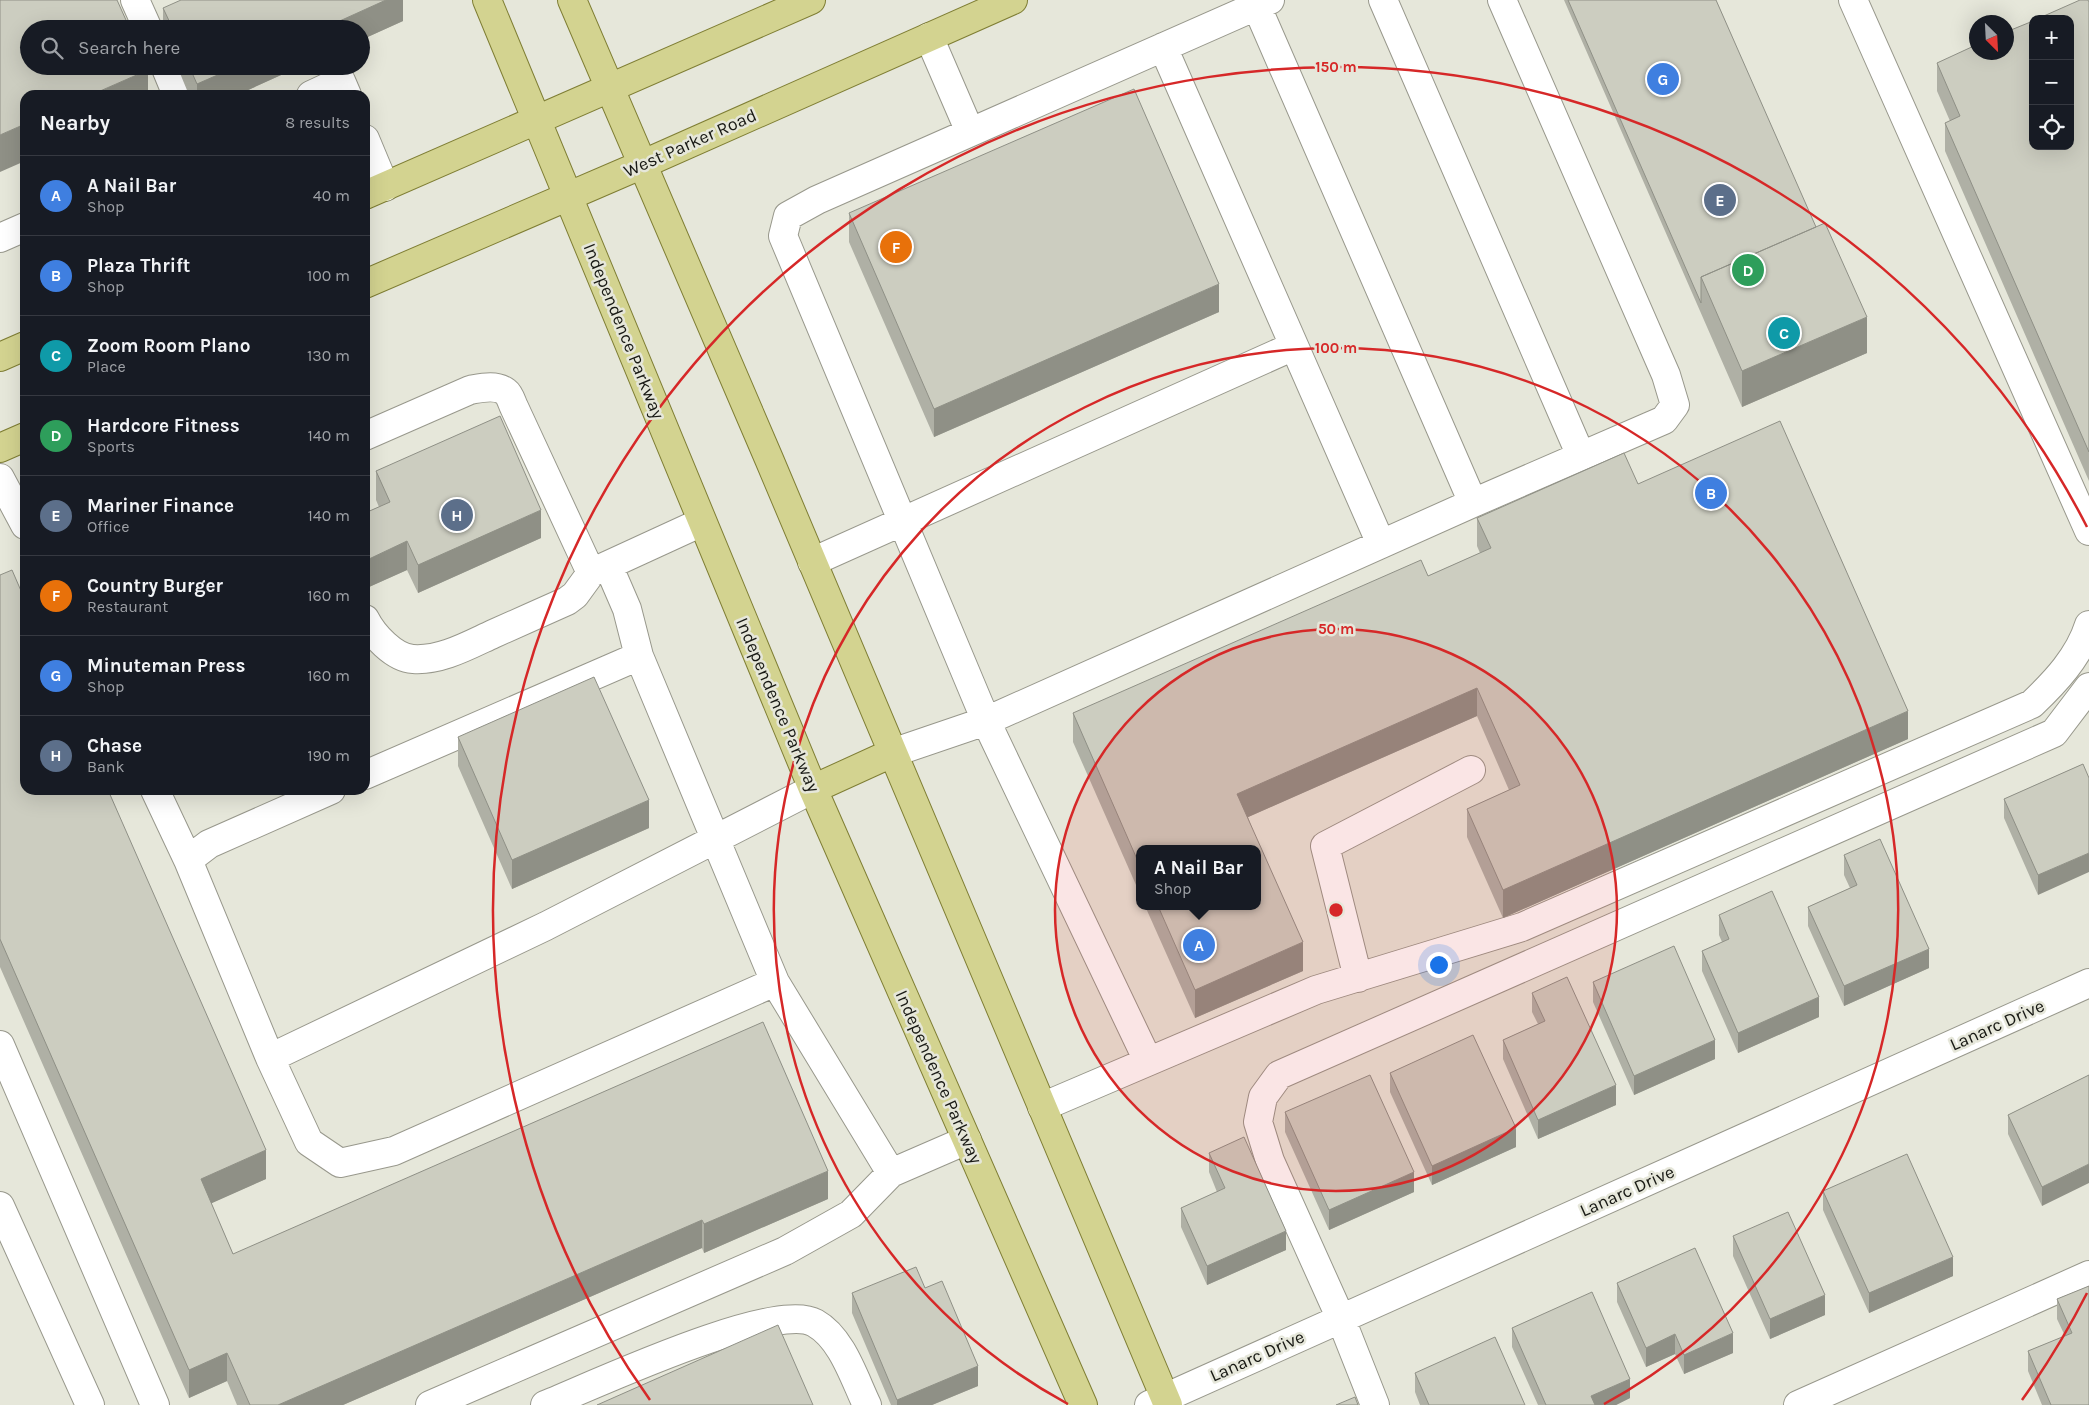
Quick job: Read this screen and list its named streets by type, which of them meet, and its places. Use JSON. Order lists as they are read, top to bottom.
{
  "streets": {
    "main road": ["West Parker Road", "Independence Parkway"],
    "street": ["Lanarc Drive"]
  },
  "crossings": [
    ["West Parker Road", "Independence Parkway"]
  ],
  "north": "bottom right",
  "page": {
    "map_buttons": ["+", "−"],
    "search": "Search here",
    "pins": [
      "G",
      "E",
      "F",
      "D",
      "C",
      "B",
      "H",
      "A"
    ],
    "heading": ["Nearby", "8 results"],
    "list": [
      {
        "mark": "A",
        "name": "A Nail Bar",
        "note": "Shop",
        "value": "40 m"
      },
      {
        "mark": "B",
        "name": "Plaza Thrift",
        "note": "Shop",
        "value": "100 m"
      },
      {
        "mark": "C",
        "name": "Zoom Room Plano",
        "note": "Place",
        "value": "130 m"
      },
      {
        "mark": "D",
        "name": "Hardcore Fitness",
        "note": "Sports",
        "value": "140 m"
      },
      {
        "mark": "E",
        "name": "Mariner Finance",
        "note": "Office",
        "value": "140 m"
      },
      {
        "mark": "F",
        "name": "Country Burger",
        "note": "Restaurant",
        "value": "160 m"
      },
      {
        "mark": "G",
        "name": "Minuteman Press",
        "note": "Shop",
        "value": "160 m"
      },
      {
        "mark": "H",
        "name": "Chase",
        "note": "Bank",
        "value": "190 m"
      }
    ],
    "popup": ["A Nail Bar", "Shop"]
  },
  "rings": ["150 m", "100 m", "50 m"]
}
